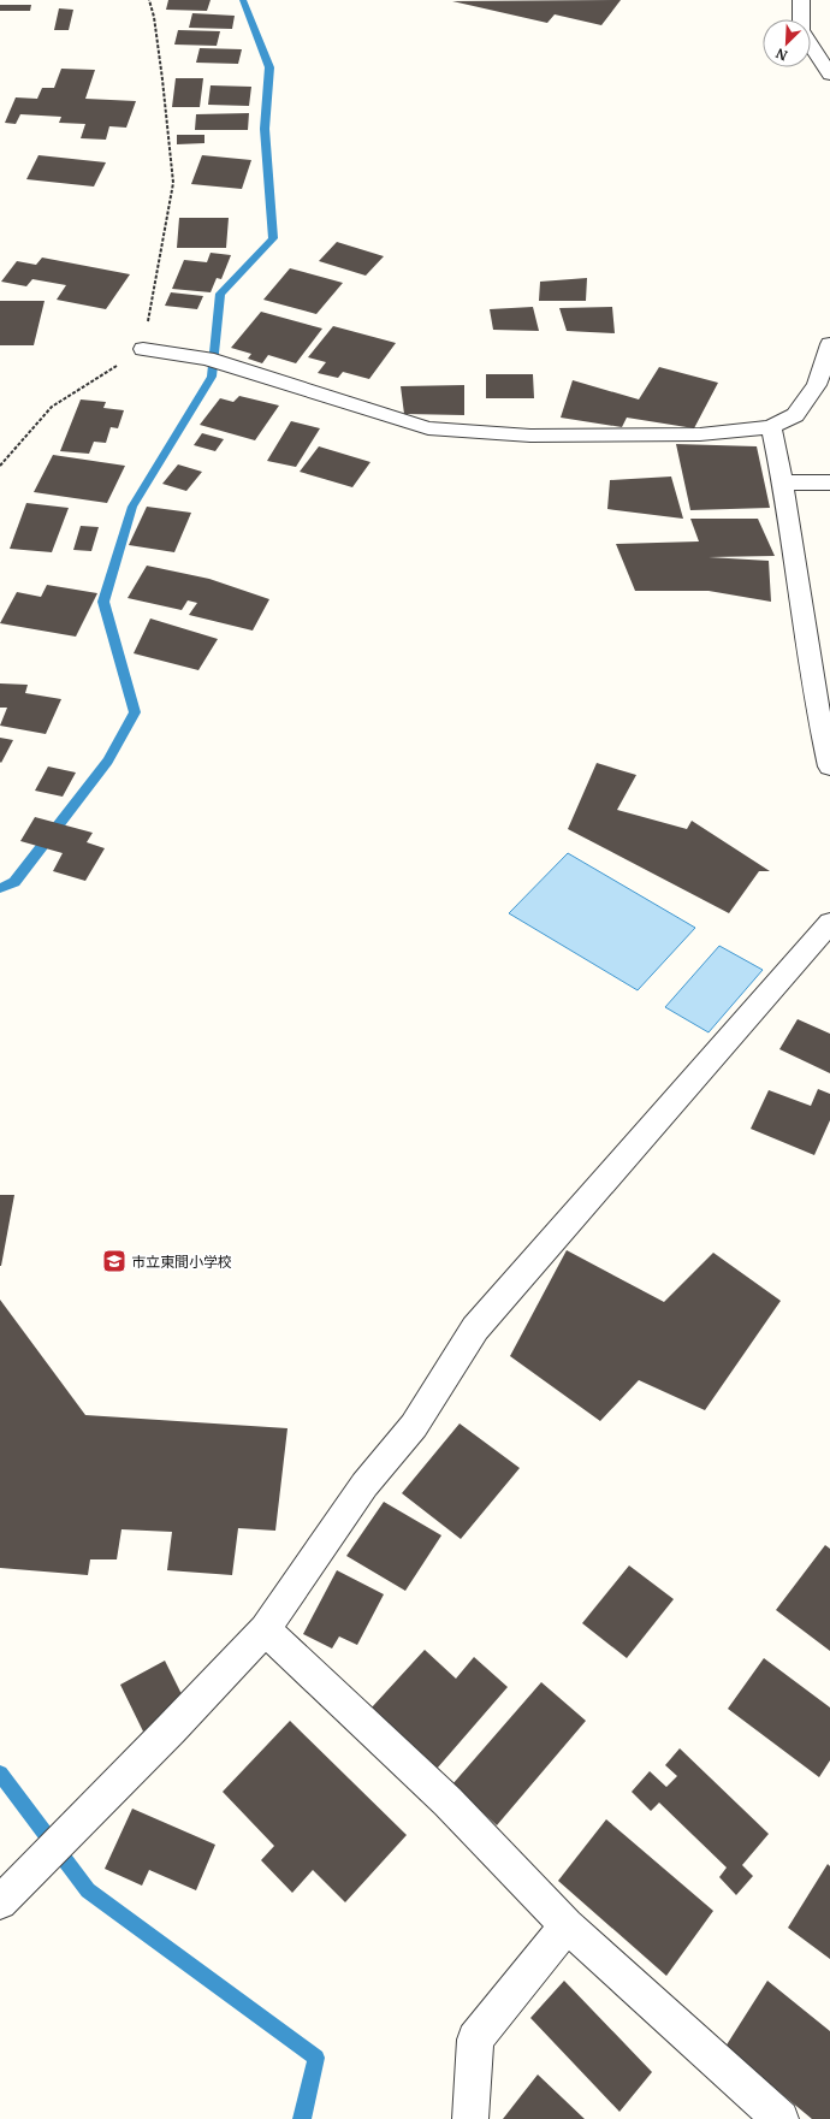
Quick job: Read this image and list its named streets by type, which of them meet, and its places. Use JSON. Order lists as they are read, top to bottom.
{
  "places": {
    "school or university": ["市立東間小学校"]
  },
  "north": "bottom left"
}
